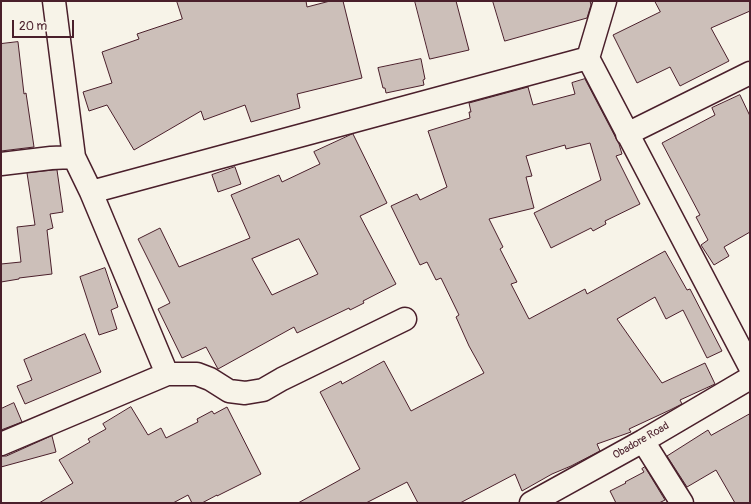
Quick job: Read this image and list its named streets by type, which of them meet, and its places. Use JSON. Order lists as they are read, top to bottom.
{
  "streets": {
    "street": ["Obadore Road"]
  },
  "scale_bar": "20 m"
}
